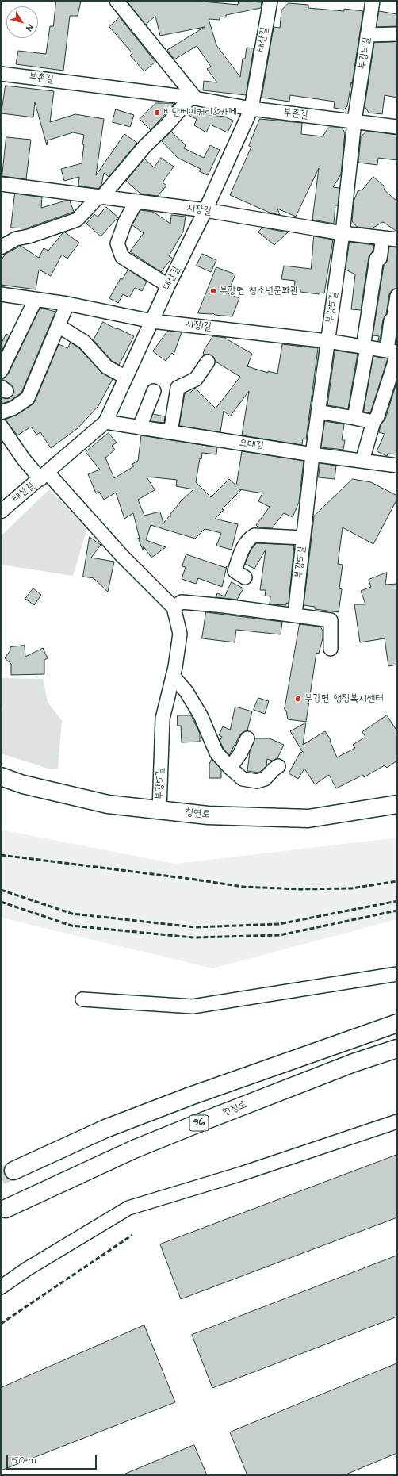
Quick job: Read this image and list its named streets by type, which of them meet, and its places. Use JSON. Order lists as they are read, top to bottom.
{
  "streets": {
    "main road": ["청연로", "연청로", "96"],
    "street": [
      "태산길",
      "부강5길",
      "부촌길",
      "시장길",
      "시장1길",
      "오대길"
    ]
  },
  "crossings": [
    ["태산길", "부촌길"],
    ["태산길", "시장길"],
    ["태산길", "시장1길"],
    ["태산길", "오대길"],
    ["부강5길", "부촌길"],
    ["부강5길", "시장길"],
    ["부강5길", "시장1길"],
    ["부강5길", "오대길"],
    ["부강5길", "청연로"]
  ],
  "places": ["비단베이커리&카페", "부강면 청소년문화관", "부강면 행정복지센터"],
  "scale_bar": "50 m",
  "north": "bottom right"
}
